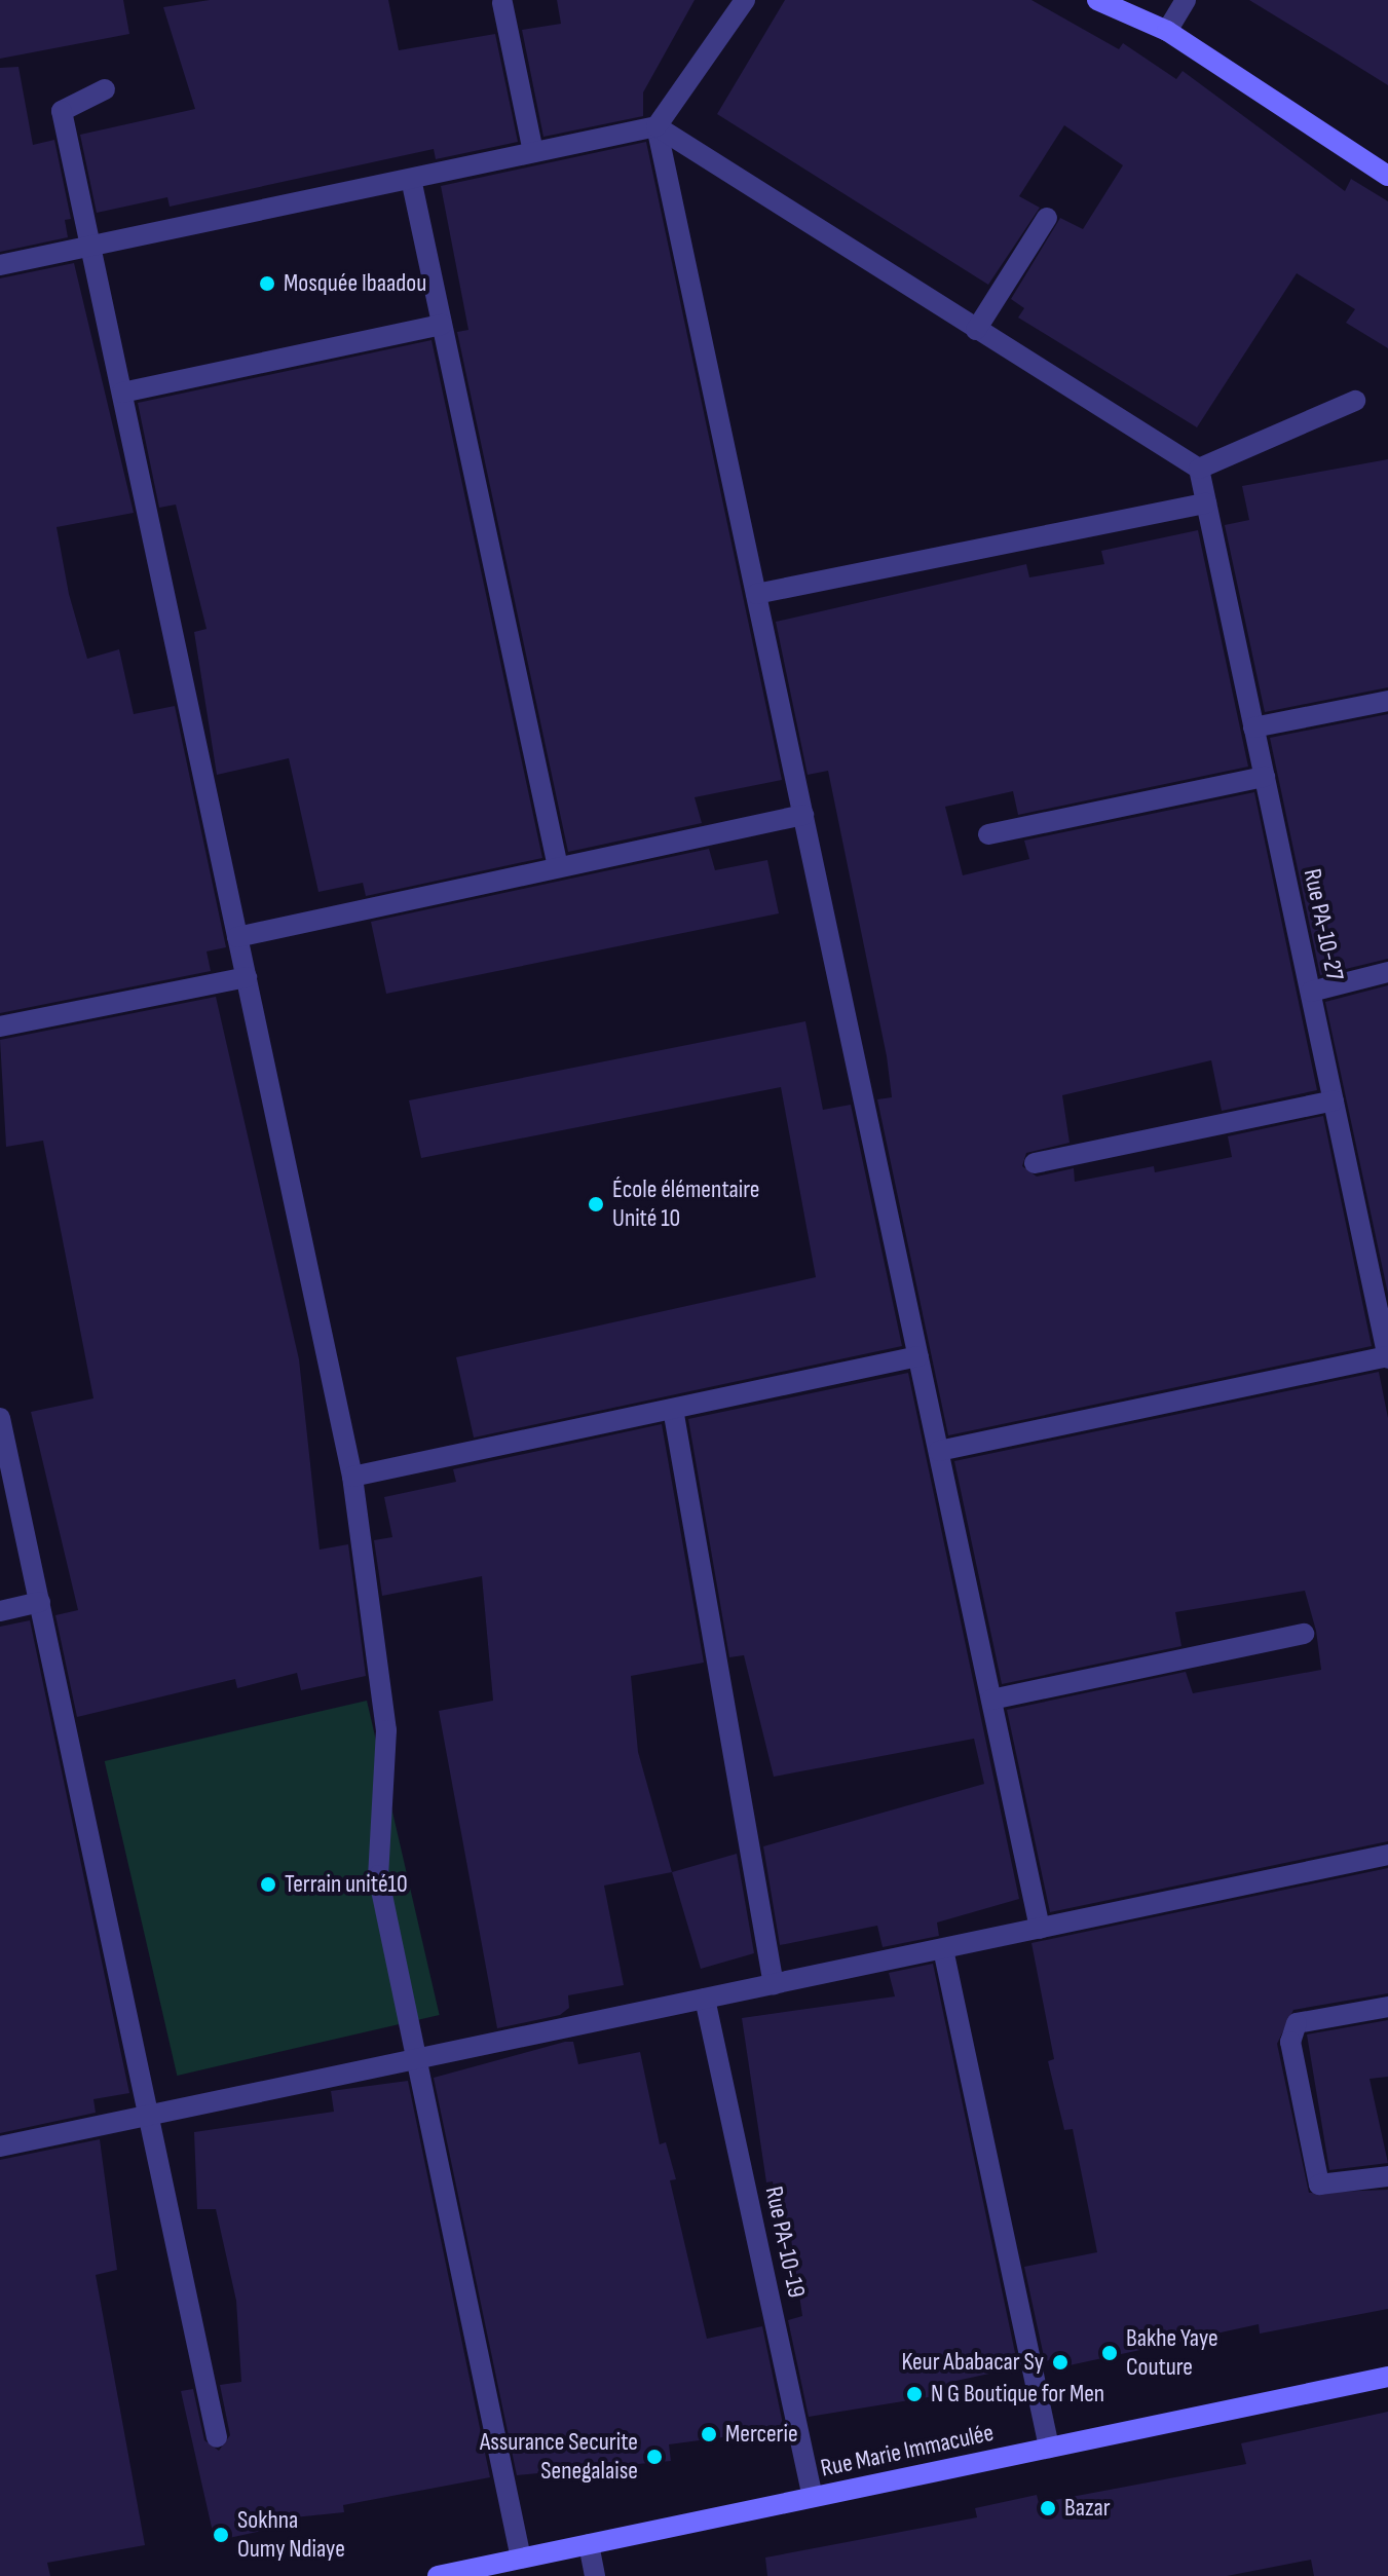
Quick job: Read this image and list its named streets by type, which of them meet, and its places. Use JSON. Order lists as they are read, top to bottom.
{
  "streets": {
    "street": ["Rue PA-10-27", "Rue PA-10-19", "Rue Marie Immaculée"]
  },
  "crossings": [
    ["Rue PA-10-19", "Rue Marie Immaculée"]
  ],
  "places": [
    "Mosquée Ibaadou",
    "École élémentaire Unité 10",
    "Terrain unité10",
    "Bakhe Yaye Couture",
    "Keur Ababacar Sy",
    "N G Boutique for Men",
    "Mercerie",
    "Assurance Securite Senegalaise",
    "Bazar",
    "Sokhna Oumy Ndiaye"
  ]
}
